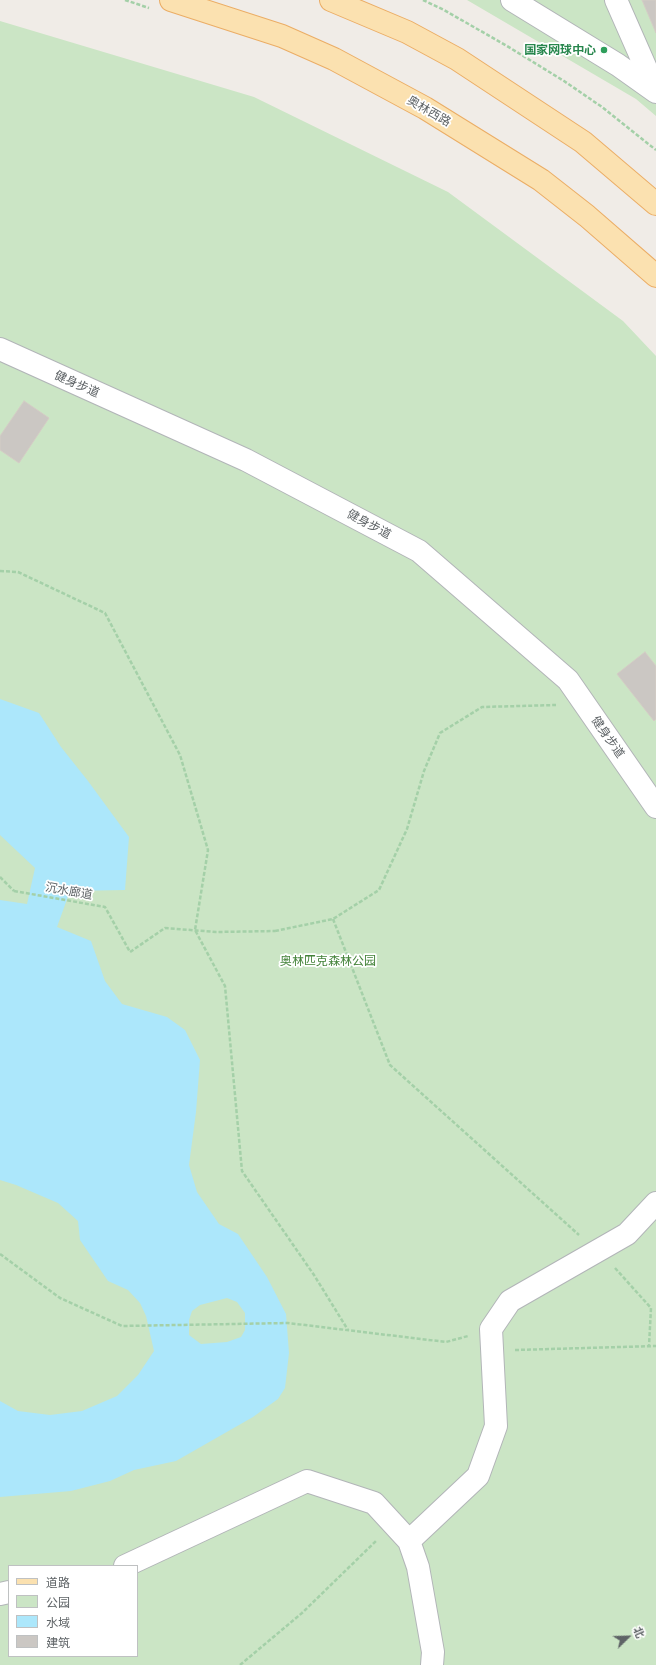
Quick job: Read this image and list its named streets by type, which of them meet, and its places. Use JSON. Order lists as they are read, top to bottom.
{
  "streets": {
    "main road": ["奥林西路"],
    "street": ["健身步道"],
    "path": ["沉水廊道"]
  },
  "parks": ["奥林匹克森林公园"],
  "places": ["国家网球中心"],
  "legend": [
    "道路",
    "公园",
    "水域",
    "建筑"
  ],
  "north": "top right"
}
